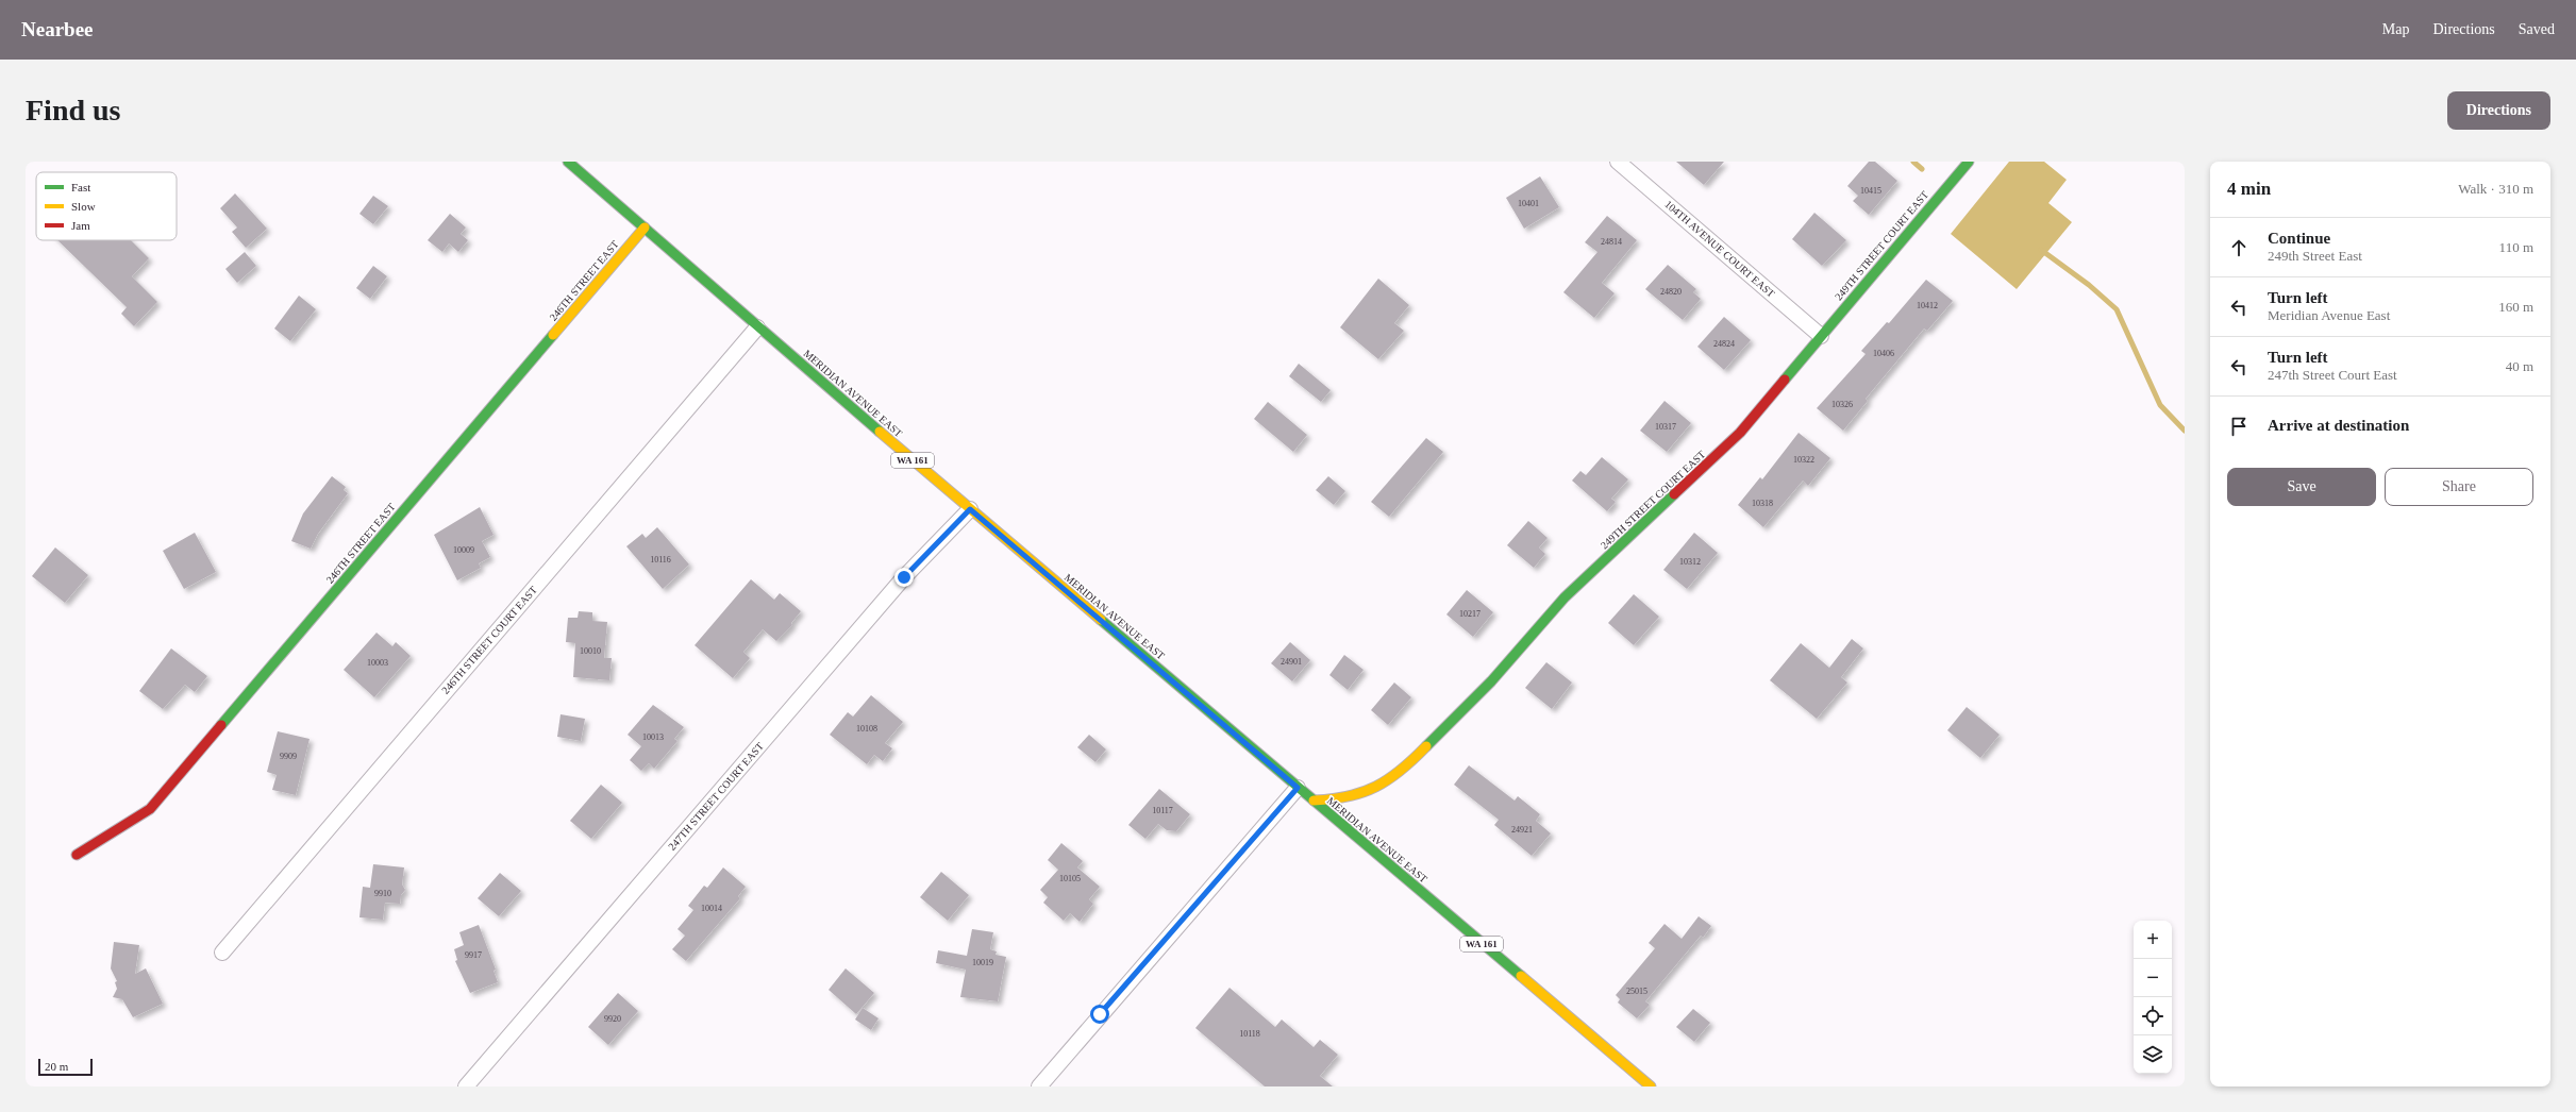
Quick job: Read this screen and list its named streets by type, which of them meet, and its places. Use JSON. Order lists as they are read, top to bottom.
{
  "streets": {
    "street": [
      "249TH STREET COURT EAST",
      "104TH AVENUE COURT EAST",
      "246TH STREET EAST",
      "MERIDIAN AVENUE EAST",
      "WA 161",
      "246TH STREET COURT EAST",
      "247TH STREET COURT EAST"
    ]
  },
  "crossings": [
    ["249TH STREET COURT EAST", "104TH AVENUE COURT EAST"],
    ["249TH STREET COURT EAST", "MERIDIAN AVENUE EAST"],
    ["246TH STREET EAST", "MERIDIAN AVENUE EAST"],
    ["MERIDIAN AVENUE EAST", "246TH STREET COURT EAST"],
    ["MERIDIAN AVENUE EAST", "247TH STREET COURT EAST"]
  ],
  "house_numbers": [
    "10415",
    "10401",
    "24814",
    "24820",
    "10412",
    "24824",
    "10406",
    "10326",
    "10317",
    "10322",
    "10318",
    "10009",
    "10116",
    "10312",
    "10217",
    "10010",
    "24901",
    "10003",
    "10108",
    "10013",
    "9909",
    "10117",
    "24921",
    "10105",
    "9910",
    "10014",
    "9917",
    "10019",
    "25015",
    "9920",
    "10118"
  ],
  "legend": ["Fast", "Slow", "Jam"],
  "scale_bar": "20 m",
  "page": {
    "header": "Nearbee",
    "nav": ["Map", "Directions", "Saved"],
    "buttons": [
      "Directions",
      ["Save", "Share"]
    ],
    "title": "Find us",
    "heading": ["4 min", "Walk · 310 m"],
    "list": [
      ["Continue", "249th Street East", "110 m"],
      ["Turn left", "Meridian Avenue East", "160 m"],
      ["Turn left", "247th Street Court East", "40 m"],
      "Arrive at destination"
    ],
    "map_buttons": ["+", "−"],
    "scale": "20 m"
  }
}
